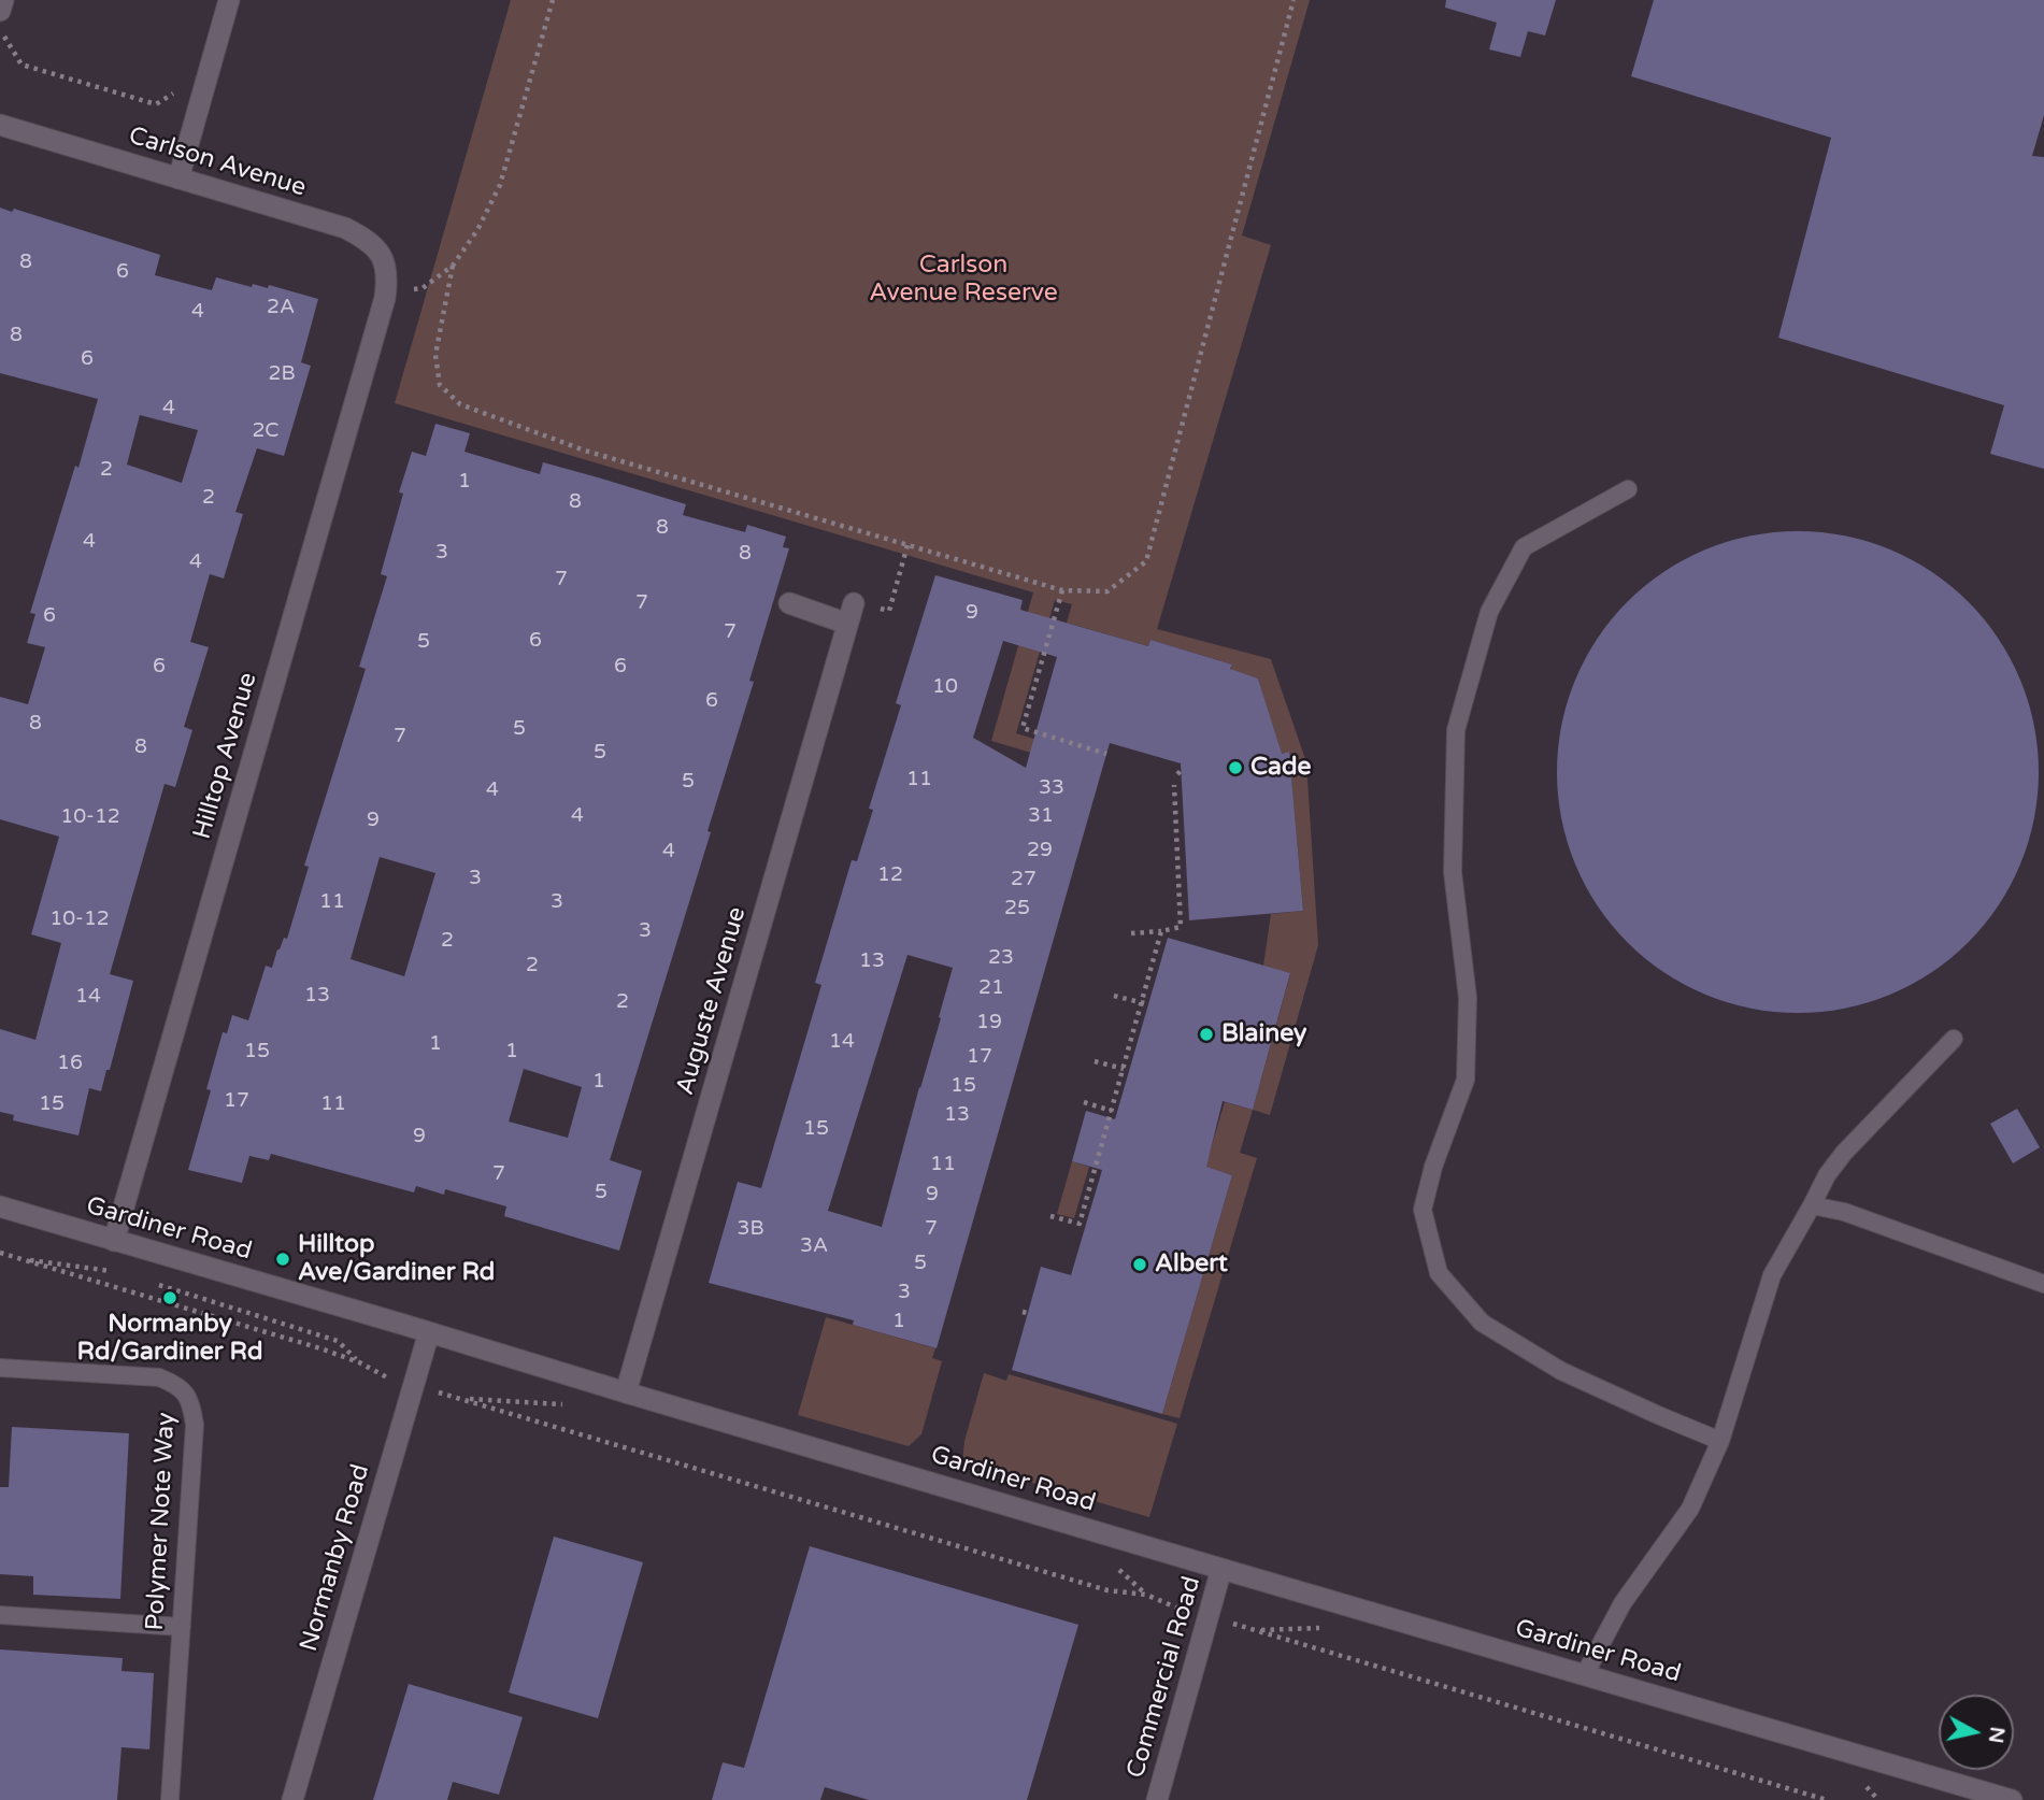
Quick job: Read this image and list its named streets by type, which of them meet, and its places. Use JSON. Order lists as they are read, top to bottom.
{
  "streets": {
    "street": [
      "Carlson Avenue",
      "Hilltop Avenue",
      "Auguste Avenue",
      "Gardiner Road",
      "Normanby Road",
      "Commercial Road"
    ],
    "lane": ["Polymer Note Way"]
  },
  "crossings": [
    ["Carlson Avenue", "Hilltop Avenue"],
    ["Hilltop Avenue", "Gardiner Road"],
    ["Auguste Avenue", "Gardiner Road"],
    ["Gardiner Road", "Normanby Road"],
    ["Gardiner Road", "Commercial Road"]
  ],
  "parks": ["Carlson Avenue Reserve"],
  "places": [
    "Cade",
    "Blainey",
    "Hilltop Ave/Gardiner Rd",
    "Albert",
    "Normanby Rd/Gardiner Rd"
  ],
  "house_numbers": [
    "8",
    "6",
    "2A",
    "4",
    "8",
    "6",
    "2B",
    "4",
    "2C",
    "2",
    "1",
    "2",
    "8",
    "8",
    "4",
    "3",
    "8",
    "4",
    "7",
    "7",
    "9",
    "6",
    "7",
    "6",
    "5",
    "6",
    "6",
    "10",
    "6",
    "8",
    "5",
    "7",
    "8",
    "5",
    "11",
    "5",
    "33",
    "4",
    "4",
    "31",
    "10-12",
    "9",
    "29",
    "4",
    "12",
    "3",
    "27",
    "11",
    "3",
    "25",
    "10-12",
    "3",
    "2",
    "23",
    "13",
    "2",
    "21",
    "13",
    "14",
    "2",
    "19",
    "14",
    "1",
    "15",
    "1",
    "17",
    "16",
    "1",
    "15",
    "17",
    "15",
    "11",
    "13",
    "15",
    "9",
    "11",
    "7",
    "5",
    "9",
    "3B",
    "7",
    "3A",
    "5",
    "3",
    "1"
  ],
  "north": "right"
}
